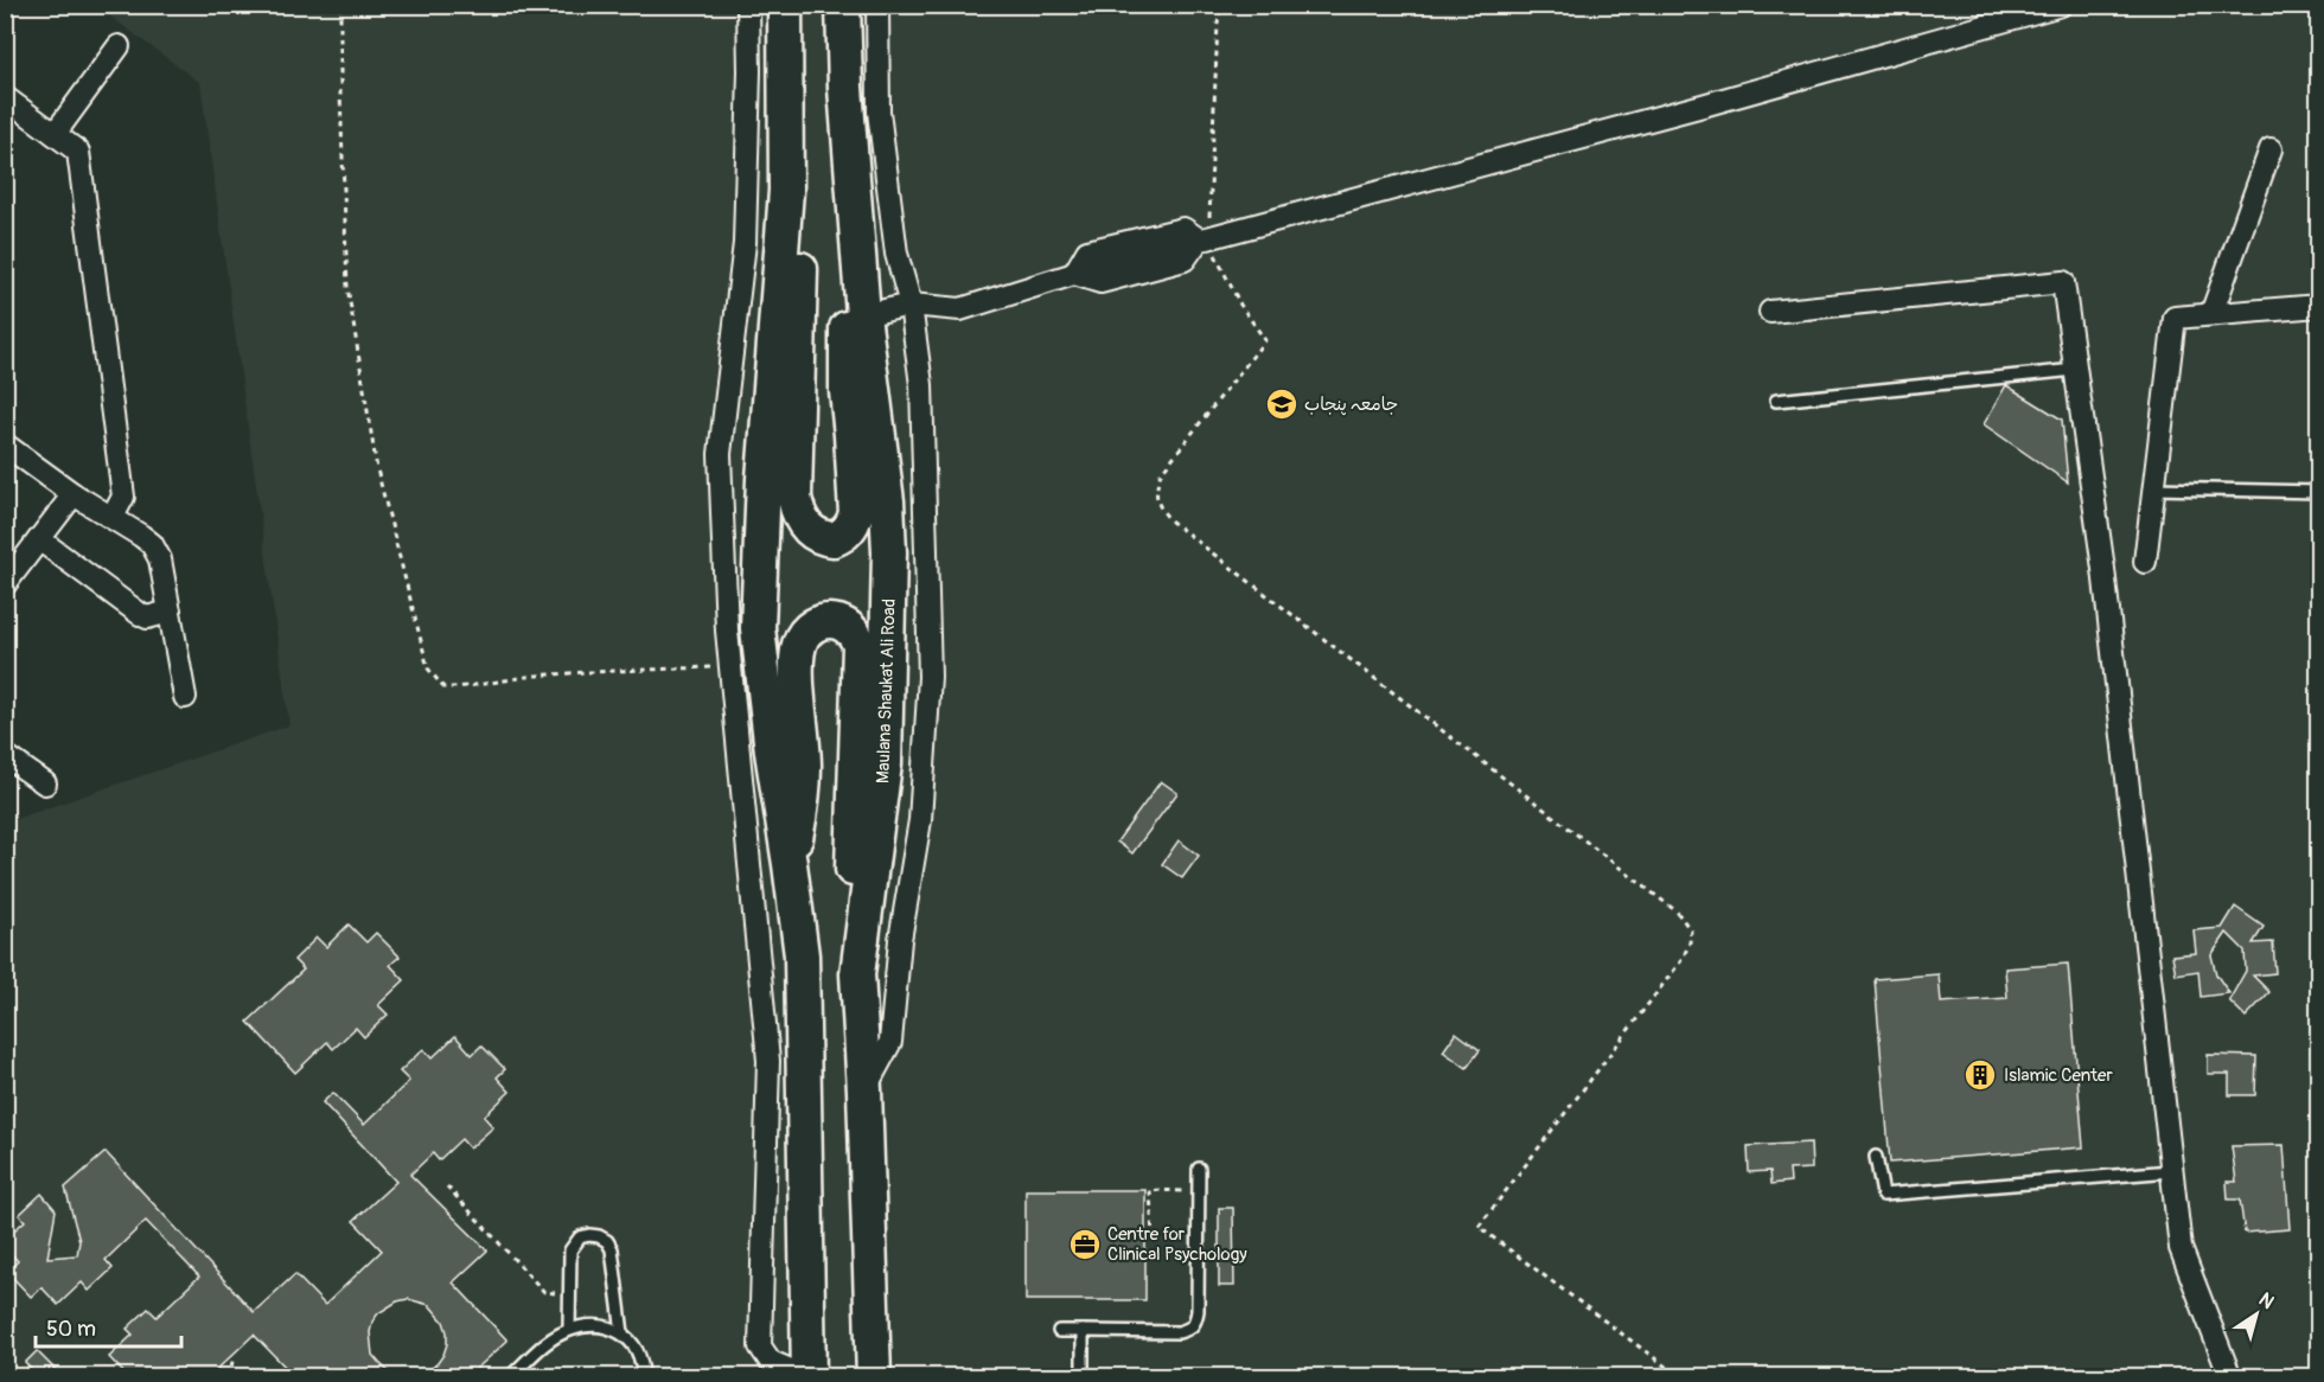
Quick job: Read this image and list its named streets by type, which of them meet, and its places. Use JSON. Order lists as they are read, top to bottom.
{
  "streets": {
    "main road": ["Maulana Shaukat Ali Road"]
  },
  "places": {
    "school or university": ["جامعہ پنجاب"],
    "building": ["Islamic Center"],
    "office": ["Centre for Clinical Psychology"]
  },
  "scale_bar": "50 m",
  "north": "top right"
}
